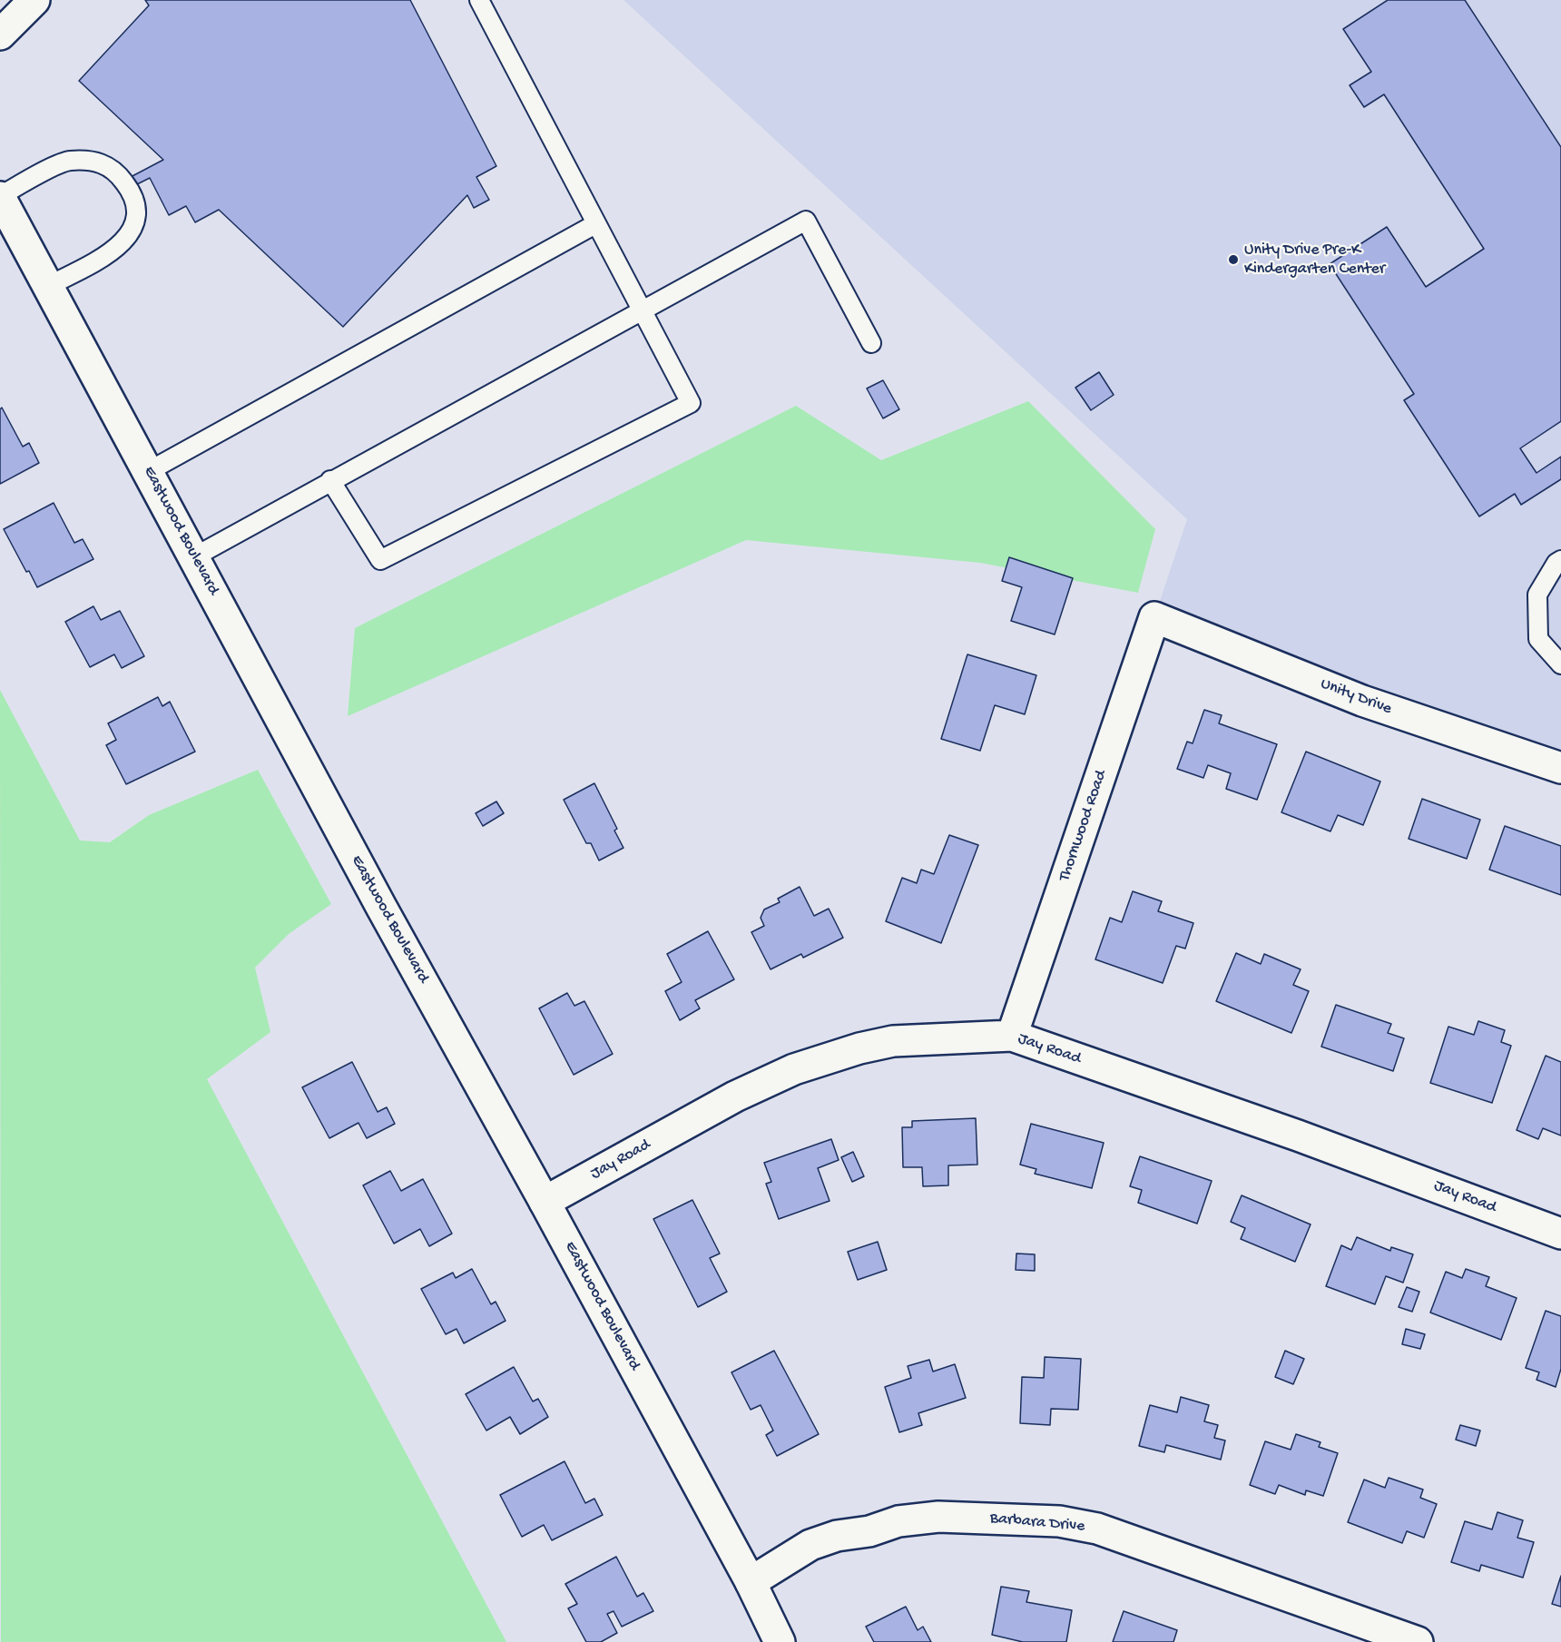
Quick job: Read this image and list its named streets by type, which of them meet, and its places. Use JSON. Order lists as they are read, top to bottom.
{
  "streets": {
    "street": [
      "Eastwood Boulevard",
      "Unity Drive",
      "Thornwood Road",
      "Jay Road",
      "Barbara Drive"
    ]
  },
  "crossings": [
    ["Eastwood Boulevard", "Jay Road"],
    ["Eastwood Boulevard", "Barbara Drive"],
    ["Unity Drive", "Thornwood Road"],
    ["Thornwood Road", "Jay Road"]
  ],
  "places": ["Unity Drive Pre-K Kindergarten Center"]
}
